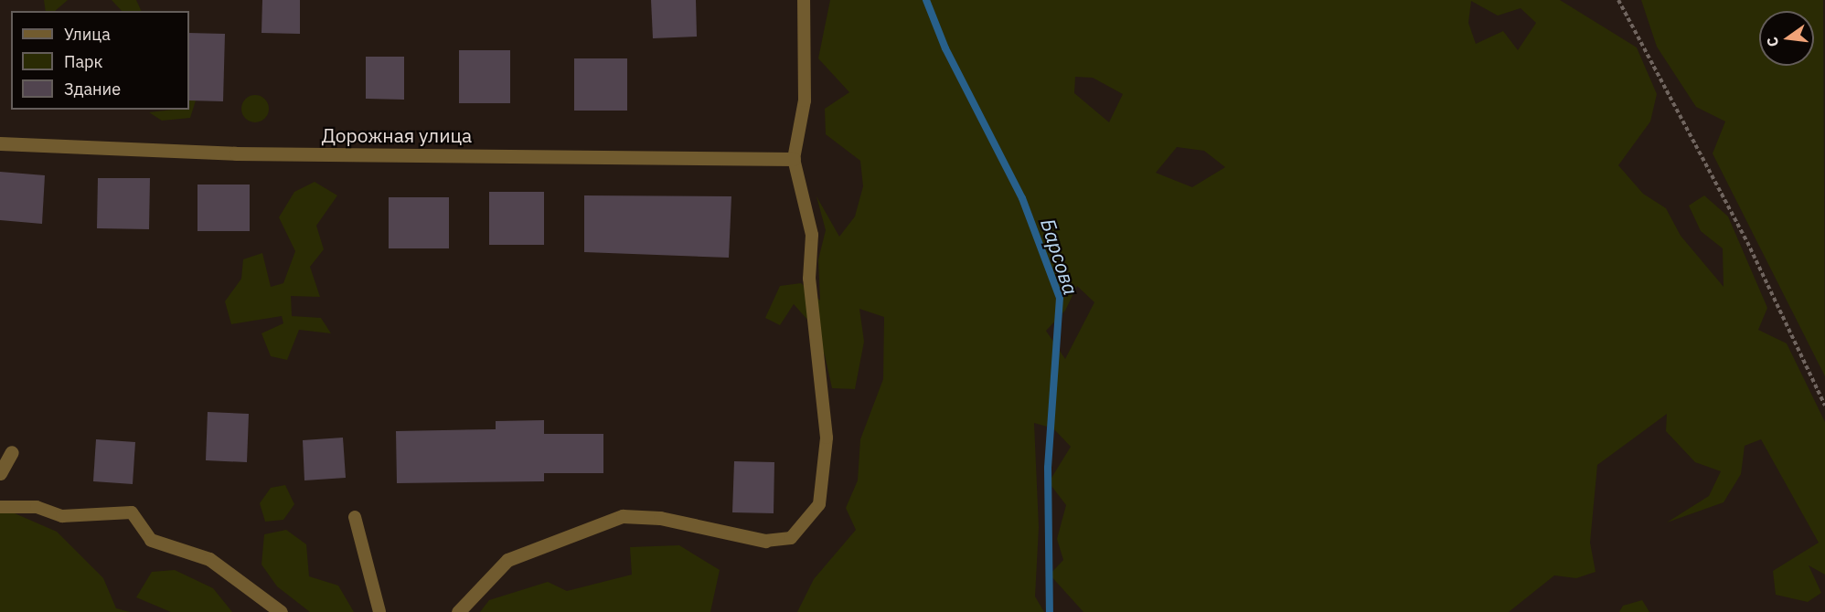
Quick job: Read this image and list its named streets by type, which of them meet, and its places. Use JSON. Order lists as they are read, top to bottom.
{
  "streets": {
    "street": ["Дорожная улица"]
  },
  "water": ["Барсова"],
  "legend": ["Улица", "Парк", "Здание"],
  "north": "left"
}
